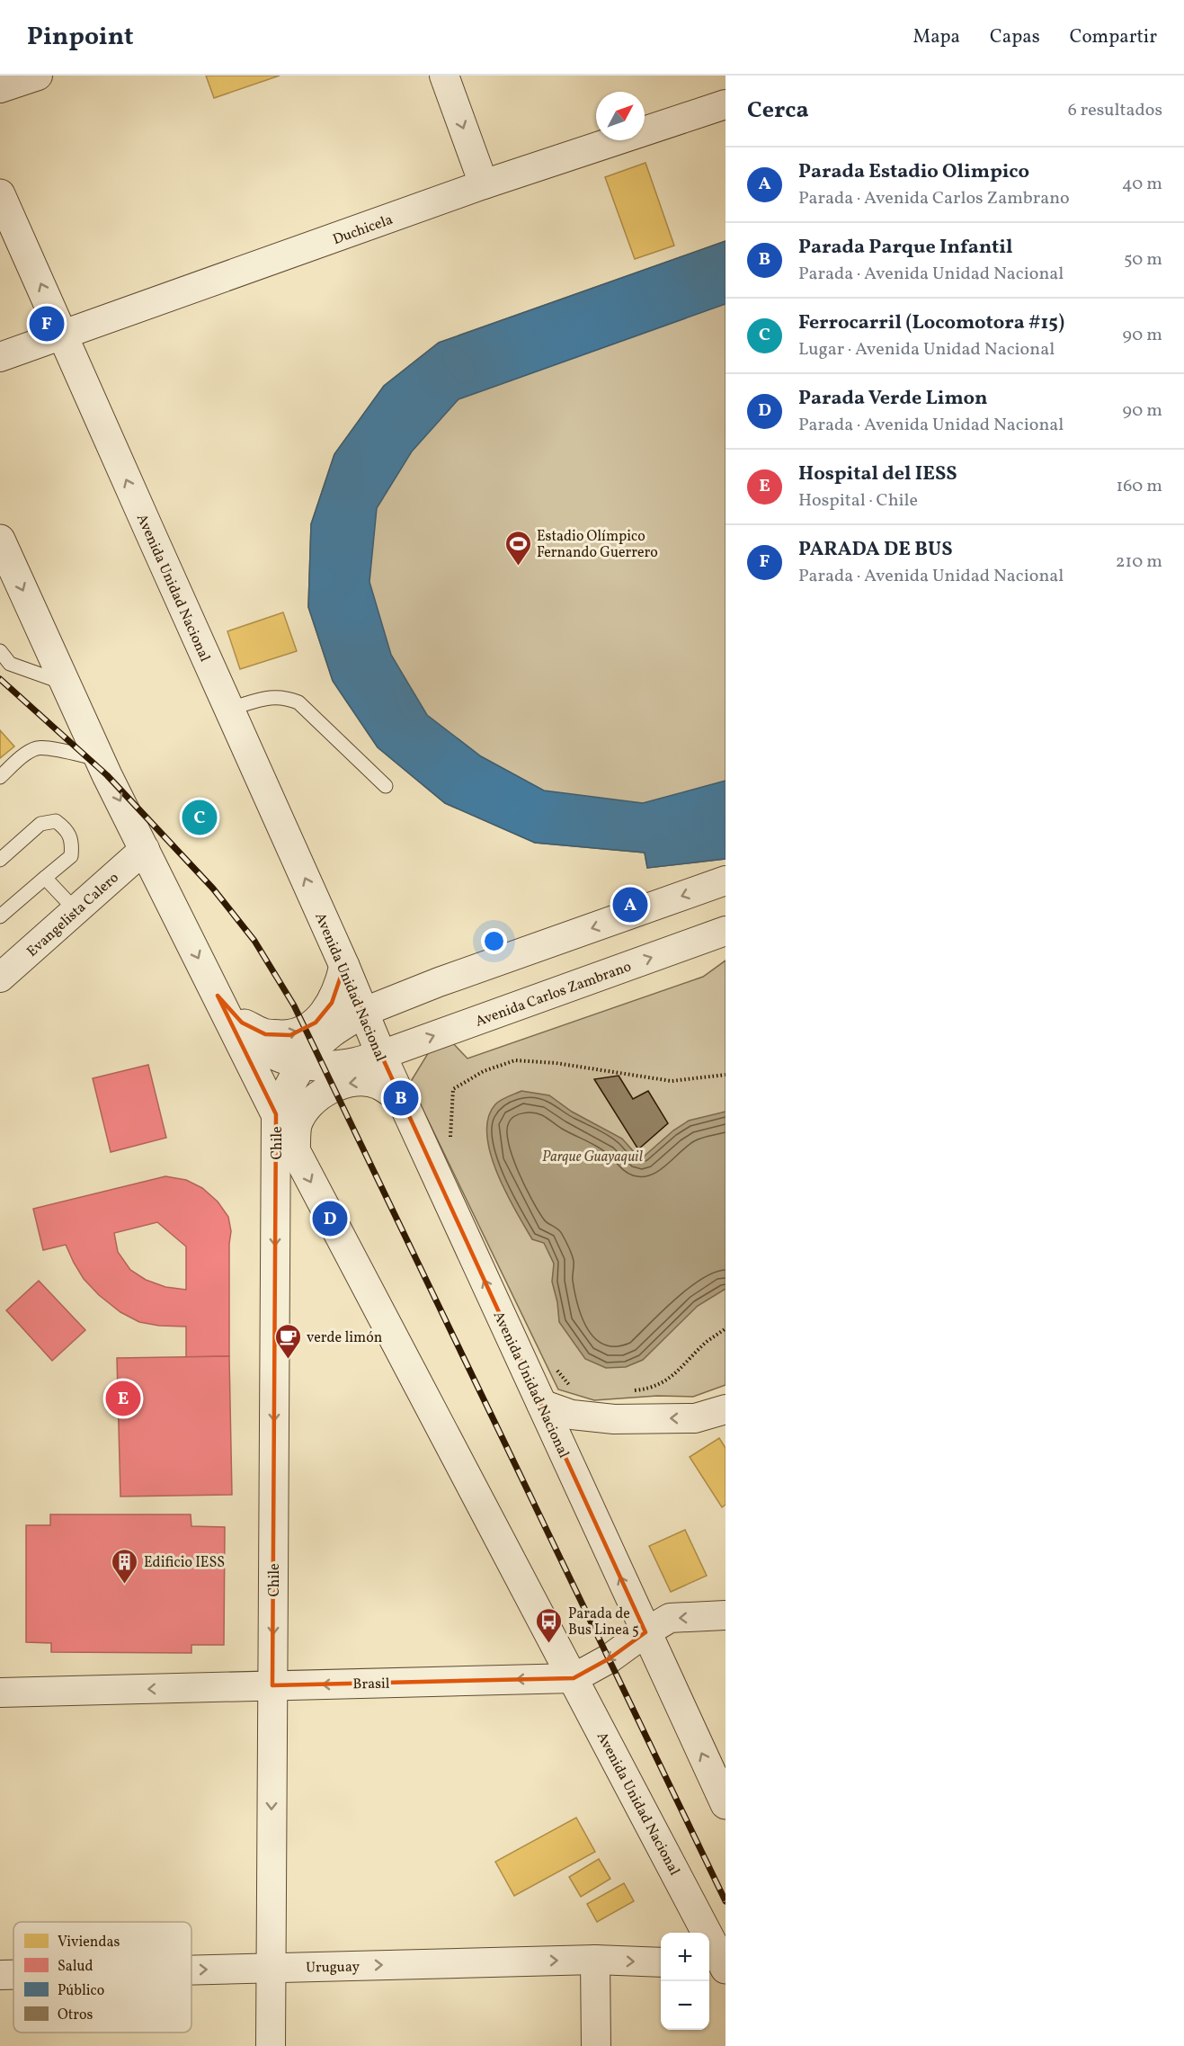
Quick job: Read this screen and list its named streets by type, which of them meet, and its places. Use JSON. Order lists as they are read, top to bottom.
{
  "streets": {
    "street": [
      "Duchicela",
      "Avenida Unidad Nacional",
      "Evangelista Calero",
      "Avenida Carlos Zambrano",
      "Chile",
      "Brasil",
      "Uruguay"
    ]
  },
  "crossings": [
    ["Duchicela", "Avenida Unidad Nacional"],
    ["Avenida Unidad Nacional", "Evangelista Calero"],
    ["Avenida Unidad Nacional", "Avenida Carlos Zambrano"],
    ["Avenida Unidad Nacional", "Chile"],
    ["Avenida Unidad Nacional", "Brasil"],
    ["Chile", "Brasil"],
    ["Chile", "Uruguay"]
  ],
  "one_way": ["Chile", "Brasil", "Uruguay"],
  "parks": ["Parque Guayaquil"],
  "places": {
    "sports": ["Estadio Olímpico Fernando Guerrero"],
    "cafe": ["verde limón"],
    "building": ["Edificio IESS"],
    "bus stop": ["Parada de Bus Linea 5"]
  },
  "legend": [
    "Viviendas",
    "Salud",
    "Público",
    "Otros"
  ],
  "north": "top right",
  "page": {
    "header": "Pinpoint",
    "nav": ["Mapa", "Capas", "Compartir"],
    "heading": ["Cerca", "6 resultados"],
    "list": [
      {
        "mark": "A",
        "name": "Parada Estadio Olimpico",
        "note": "Parada · Avenida Carlos Zambrano",
        "value": "40 m"
      },
      {
        "mark": "B",
        "name": "Parada Parque Infantil",
        "note": "Parada · Avenida Unidad Nacional",
        "value": "50 m"
      },
      {
        "mark": "C",
        "name": "Ferrocarril (Locomotora #15)",
        "note": "Lugar · Avenida Unidad Nacional",
        "value": "90 m"
      },
      {
        "mark": "D",
        "name": "Parada Verde Limon",
        "note": "Parada · Avenida Unidad Nacional",
        "value": "90 m"
      },
      {
        "mark": "E",
        "name": "Hospital del IESS",
        "note": "Hospital · Chile",
        "value": "160 m"
      },
      {
        "mark": "F",
        "name": "PARADA DE BUS",
        "note": "Parada · Avenida Unidad Nacional",
        "value": "210 m"
      }
    ],
    "pins": [
      "F",
      "C",
      "A",
      "B",
      "D",
      "E"
    ],
    "map_buttons": ["+", "−"]
  }
}
